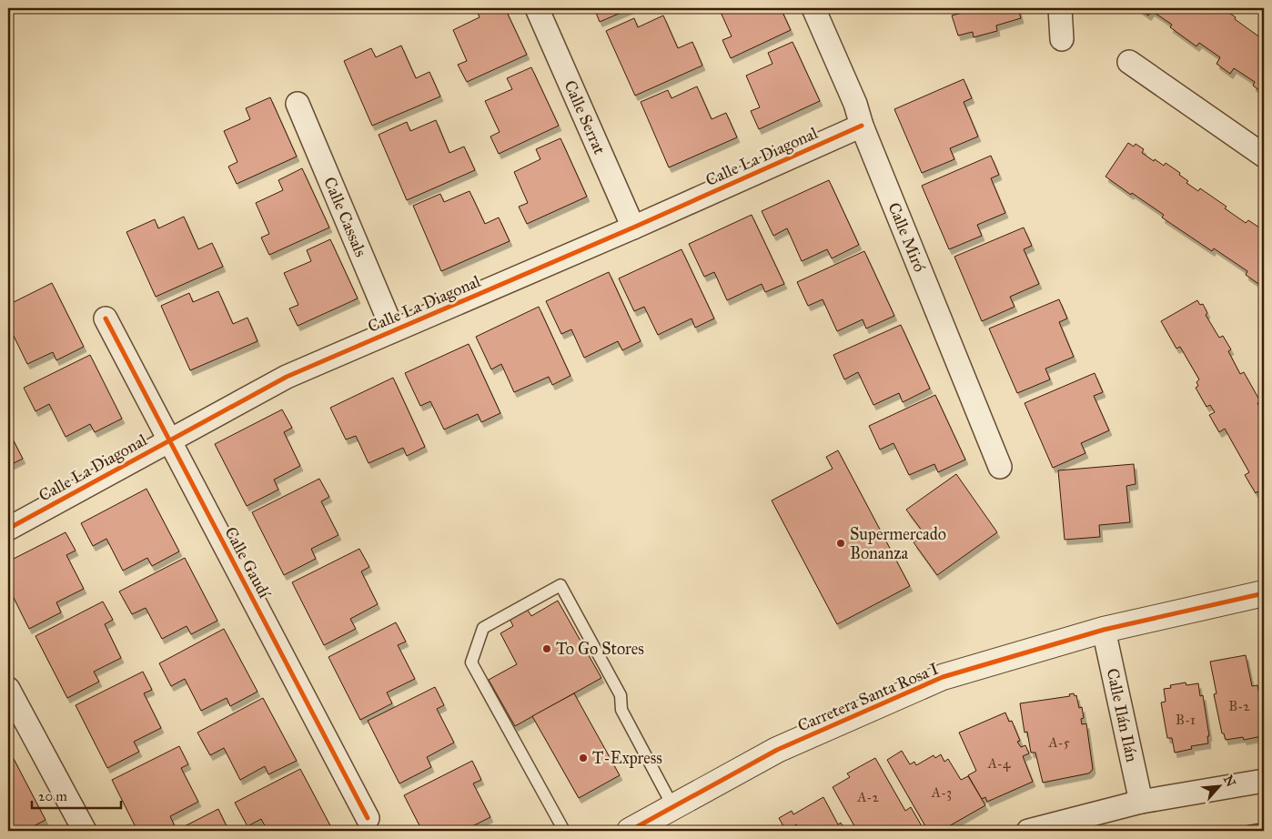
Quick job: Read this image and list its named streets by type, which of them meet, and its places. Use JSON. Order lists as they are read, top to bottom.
{
  "streets": {
    "street": [
      "Calle Serrat",
      "Calle La Diagonal",
      "Calle Cassals",
      "Calle Miró",
      "Calle Gaudí",
      "Carretera Santa Rosa I",
      "Calle Ilán Ilán"
    ]
  },
  "crossings": [
    ["Calle Serrat", "Calle La Diagonal"],
    ["Calle La Diagonal", "Calle Cassals"],
    ["Calle La Diagonal", "Calle Miró"],
    ["Calle La Diagonal", "Calle Gaudí"],
    ["Carretera Santa Rosa I", "Calle Ilán Ilán"]
  ],
  "places": ["Supermercado Bonanza", "To Go Stores", "T-Express"],
  "house_numbers": [
    "B-2",
    "B-1",
    "A-5",
    "A-4",
    "A-3",
    "A-2"
  ],
  "scale_bar": "20 m",
  "north": "top right"
}
